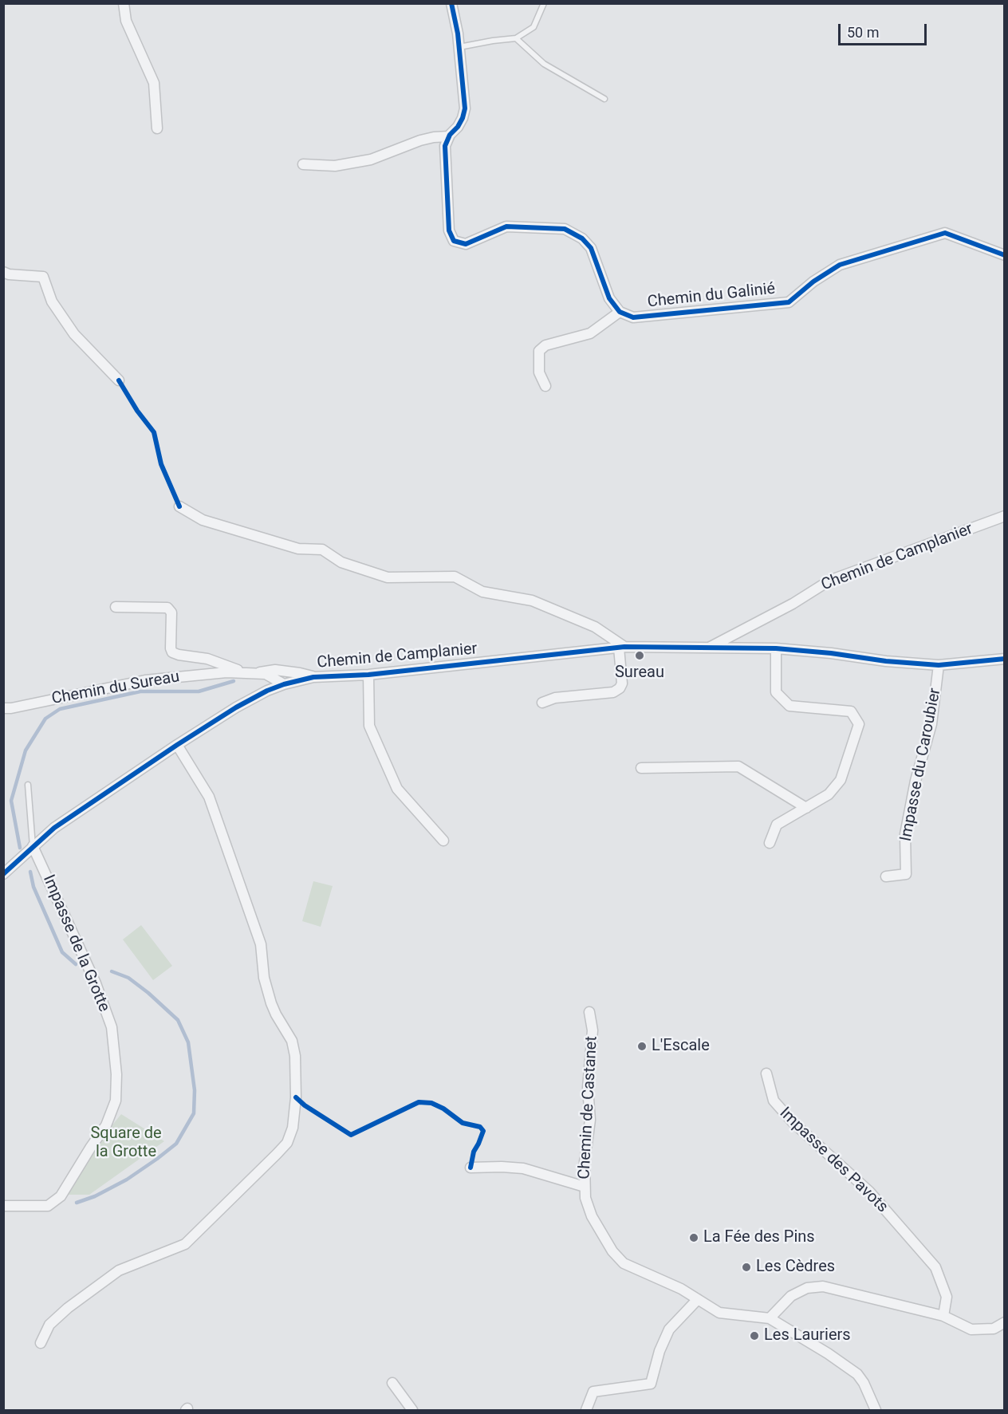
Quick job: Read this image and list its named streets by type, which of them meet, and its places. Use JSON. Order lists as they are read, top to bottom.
{
  "streets": {
    "street": [
      "Chemin du Galinié",
      "Chemin de Camplanier",
      "Chemin du Sureau",
      "Impasse du Caroubier",
      "Impasse de la Grotte",
      "Chemin de Castanet",
      "Impasse des Pavots"
    ]
  },
  "crossings": [
    ["Chemin de Camplanier", "Chemin du Sureau"],
    ["Chemin de Camplanier", "Impasse de la Grotte"]
  ],
  "parks": ["Square de la Grotte"],
  "places": [
    "Sureau",
    "L'Escale",
    "La Fée des Pins",
    "Les Cèdres",
    "Les Lauriers"
  ],
  "scale_bar": "50 m"
}
